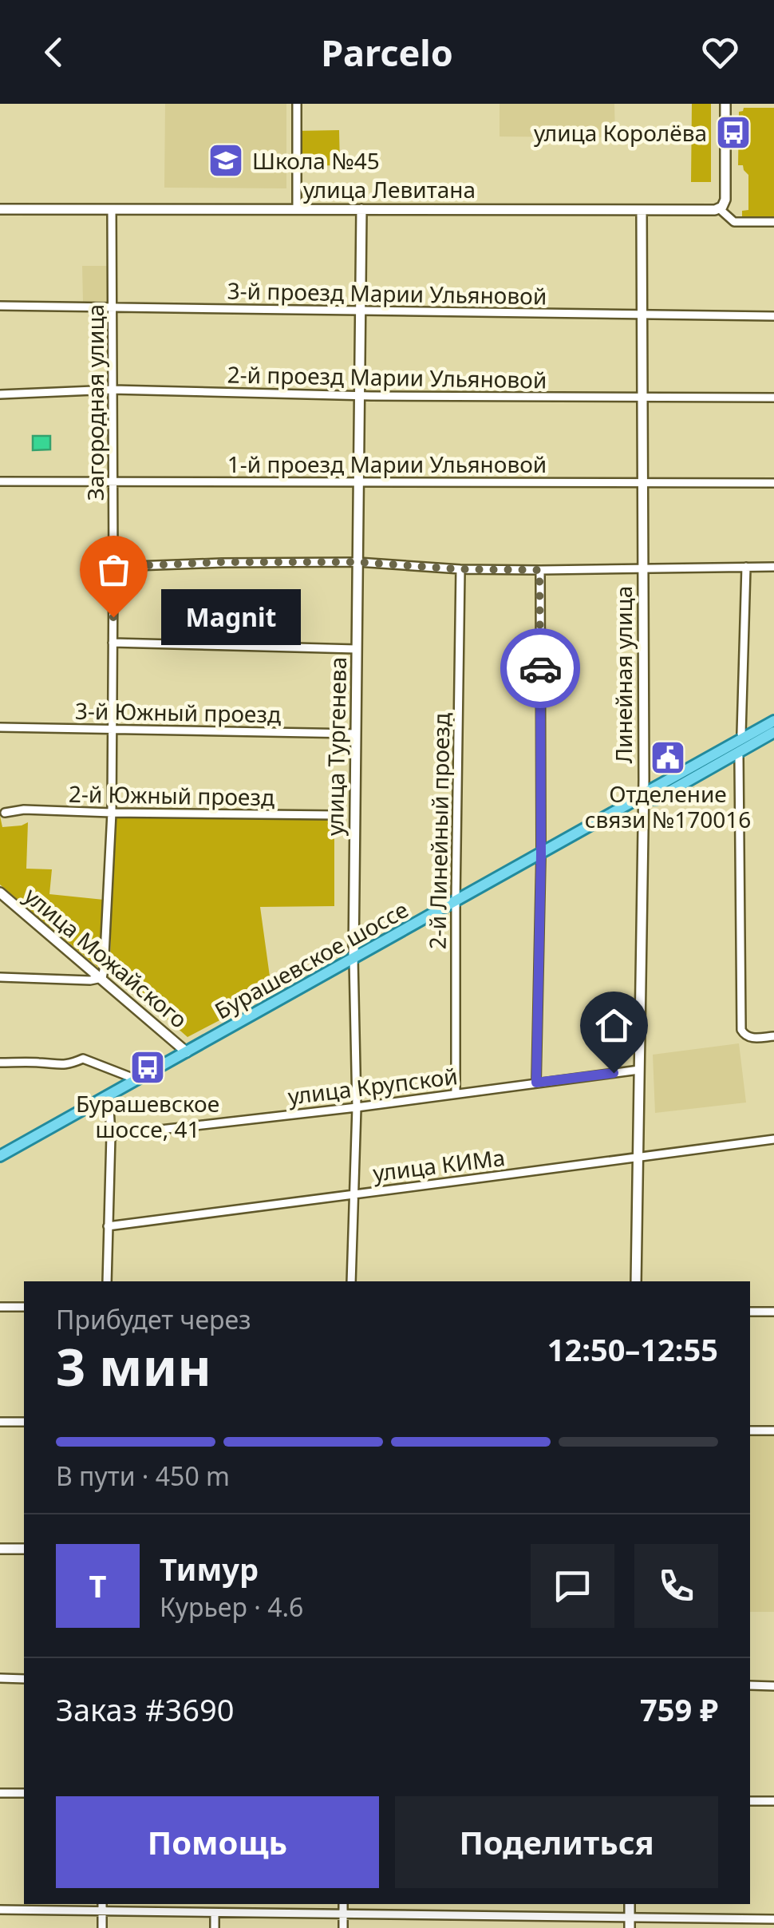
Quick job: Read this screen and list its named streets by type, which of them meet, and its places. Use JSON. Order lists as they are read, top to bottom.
{
  "streets": {
    "main road": [
      "улица Левитана",
      "Линейная улица",
      "улица Тургенева",
      "улица Можайского",
      "Бурашевское шоссе"
    ],
    "street": [
      "3-й проезд Марии Ульяновой",
      "2-й проезд Марии Ульяновой",
      "Загородная улица",
      "1-й проезд Марии Ульяновой",
      "3-й Южный проезд",
      "2-й Южный проезд",
      "2-й Линейный проезд",
      "улица Крупской",
      "улица КИМа"
    ]
  },
  "crossings": [
    ["улица Левитана", "Загородная улица"],
    ["улица Левитана", "Линейная улица"],
    ["улица Левитана", "улица Тургенева"],
    ["3-й проезд Марии Ульяновой", "Загородная улица"],
    ["3-й проезд Марии Ульяновой", "Линейная улица"],
    ["3-й проезд Марии Ульяновой", "улица Тургенева"],
    ["2-й проезд Марии Ульяновой", "Загородная улица"],
    ["2-й проезд Марии Ульяновой", "Линейная улица"],
    ["2-й проезд Марии Ульяновой", "улица Тургенева"],
    ["Загородная улица", "1-й проезд Марии Ульяновой"],
    ["Загородная улица", "3-й Южный проезд"],
    ["Загородная улица", "2-й Южный проезд"],
    ["Загородная улица", "улица Можайского"],
    ["1-й проезд Марии Ульяновой", "Линейная улица"],
    ["1-й проезд Марии Ульяновой", "улица Тургенева"],
    ["Линейная улица", "Бурашевское шоссе"],
    ["Линейная улица", "улица Крупской"],
    ["Линейная улица", "улица КИМа"],
    ["3-й Южный проезд", "улица Тургенева"],
    ["улица Тургенева", "Бурашевское шоссе"],
    ["улица Тургенева", "улица Крупской"],
    ["улица Тургенева", "улица КИМа"],
    ["2-й Линейный проезд", "Бурашевское шоссе"],
    ["2-й Линейный проезд", "улица Крупской"],
    ["улица Можайского", "Бурашевское шоссе"]
  ],
  "places": {
    "bus stop": ["улица Королёва", "Бурашевское шоссе, 41"],
    "school or university": ["Школа №45"],
    "other": ["Magnit"],
    "public building": ["Отделение связи №170016"]
  },
  "page": {
    "header": "Parcelo",
    "bubble": "Magnit",
    "heading": ["3 мин", "Прибудет через", "12:50–12:55"],
    "panel": [
      "Тимур",
      "Курьер · 4.6",
      "Заказ #3690",
      "759 ₽"
    ],
    "bar": "В пути · 450 m",
    "round": "Т",
    "buttons": ["Помощь", "Поделиться"]
  }
}
